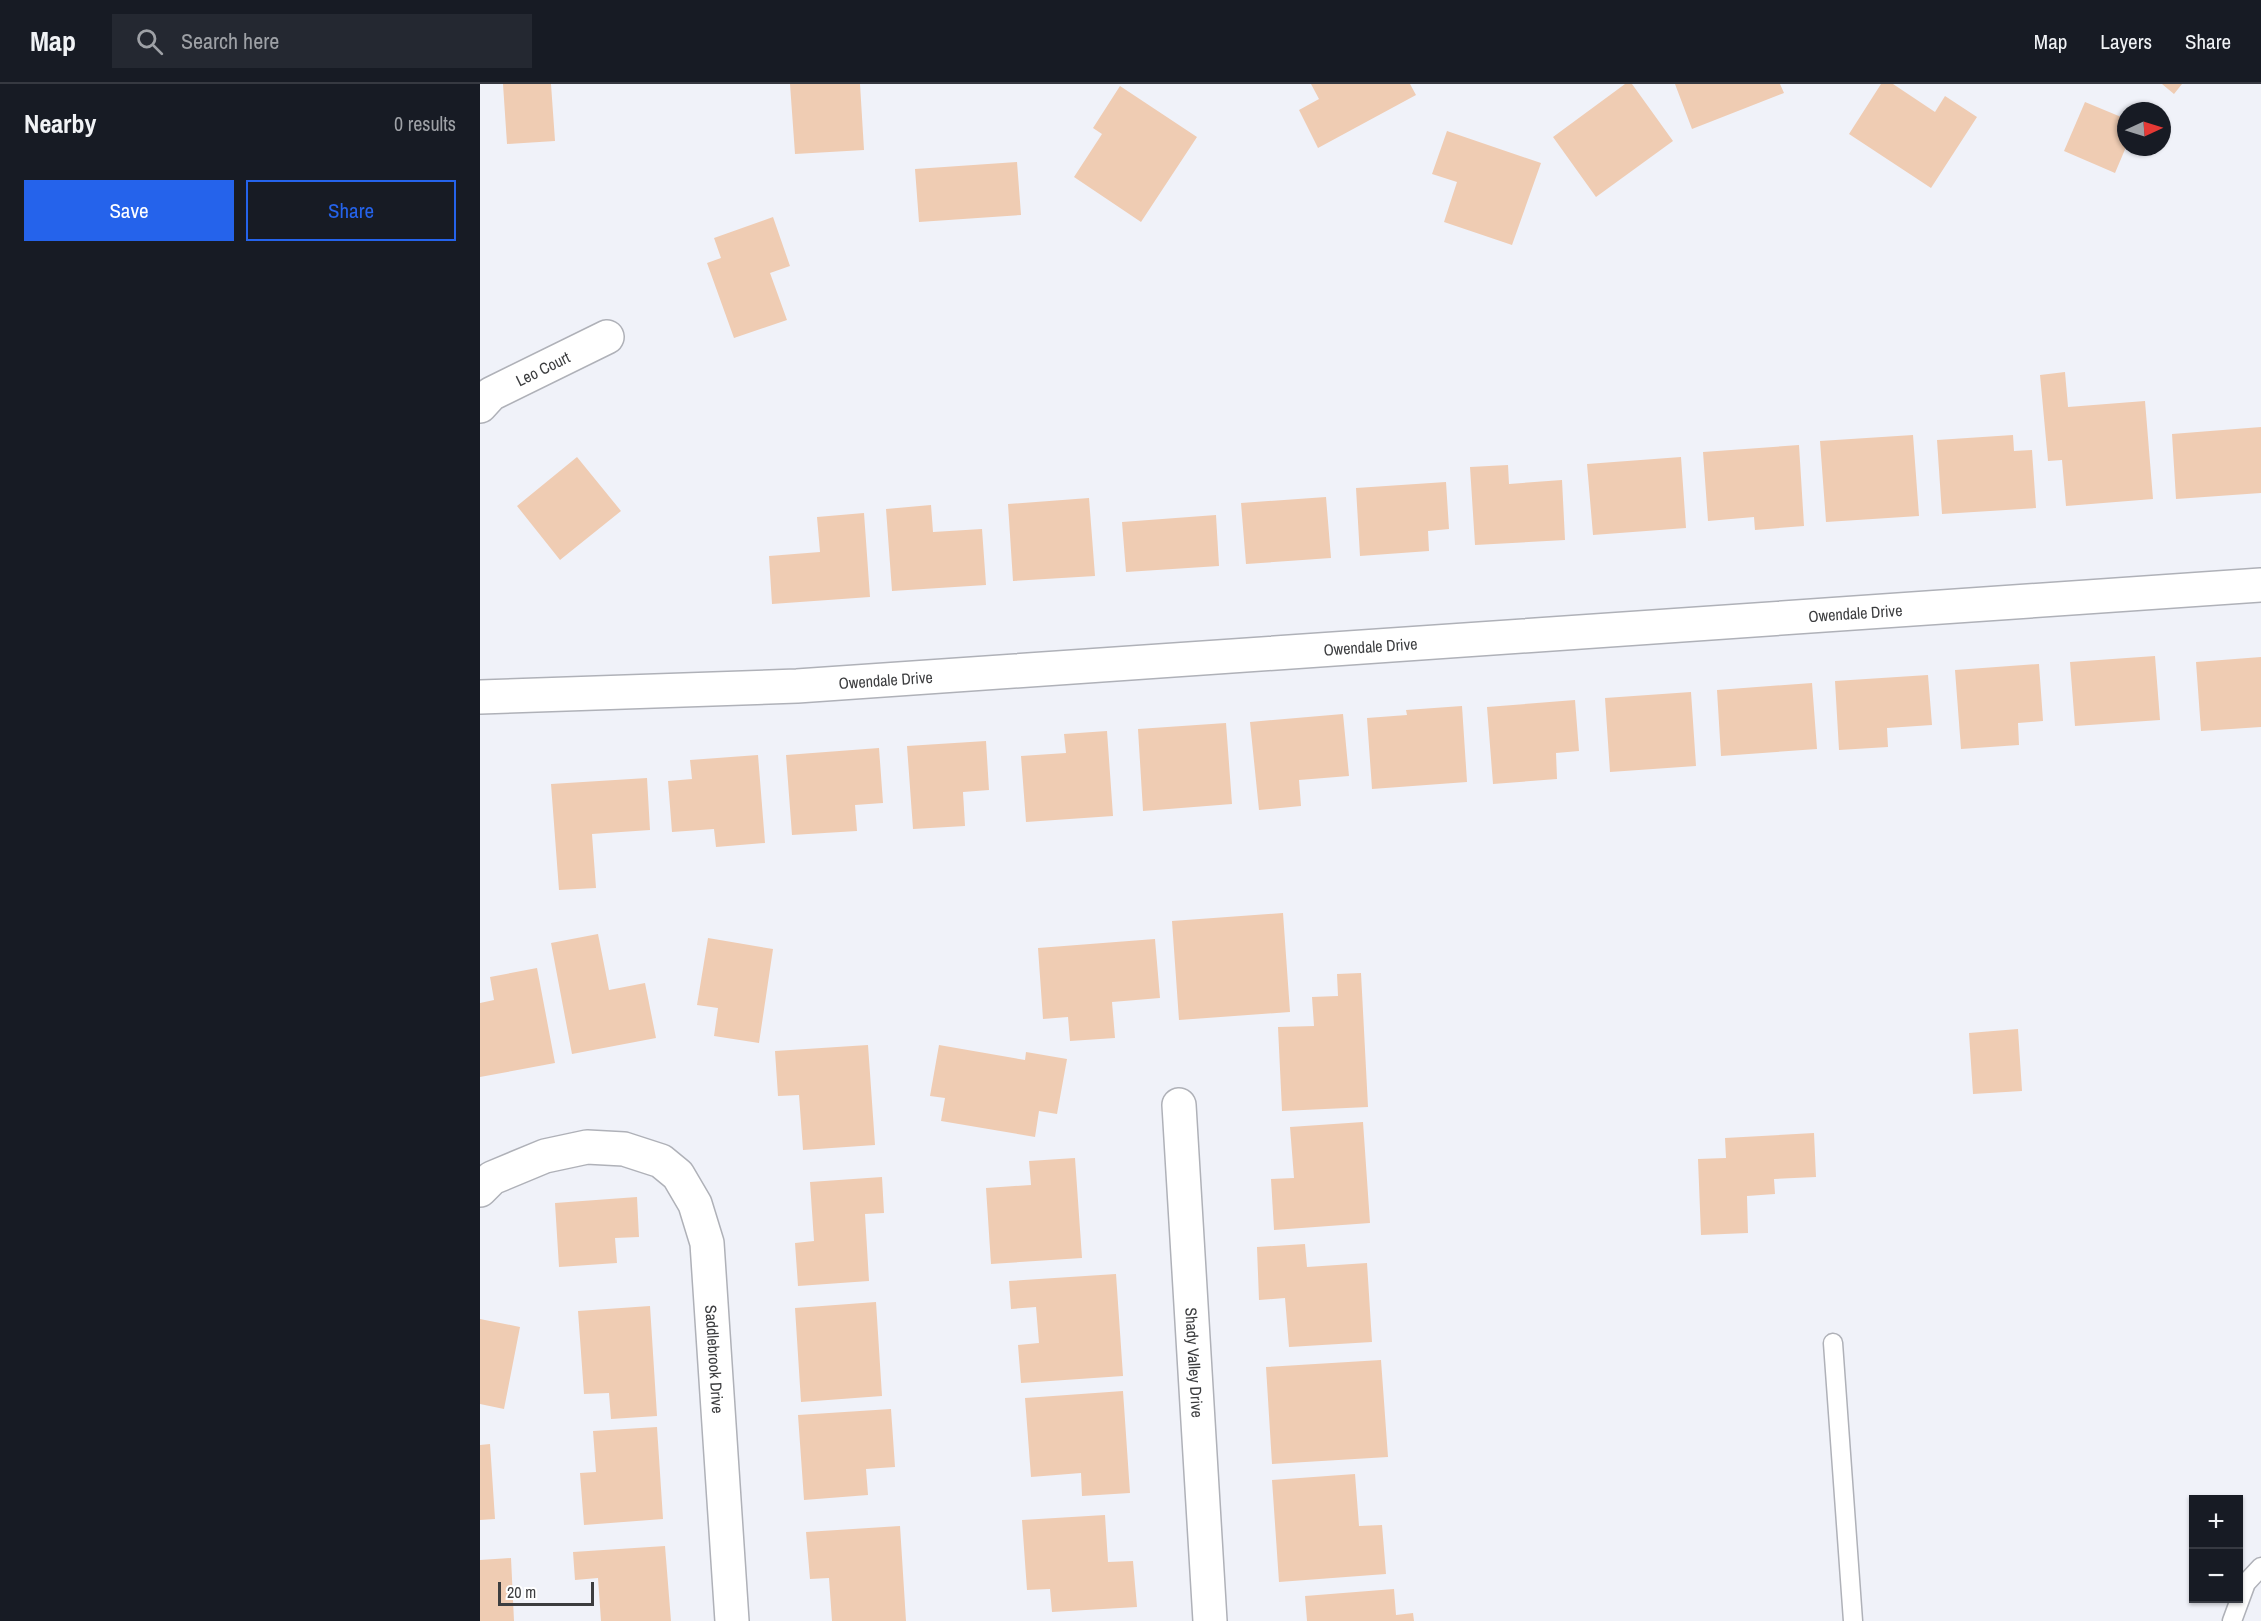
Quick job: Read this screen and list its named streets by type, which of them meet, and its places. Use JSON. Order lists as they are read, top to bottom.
{
  "streets": {
    "street": [
      "Leo Court",
      "Owendale Drive",
      "Saddlebrook Drive",
      "Shady Valley Drive"
    ]
  },
  "scale_bar": "20 m",
  "north": "right",
  "page": {
    "header": "Map",
    "search": "Search here",
    "nav": ["Map", "Layers", "Share"],
    "heading": ["Nearby", "0 results"],
    "buttons": ["Save", "Share"],
    "map_buttons": ["+", "−"],
    "scale": "20 m"
  }
}
